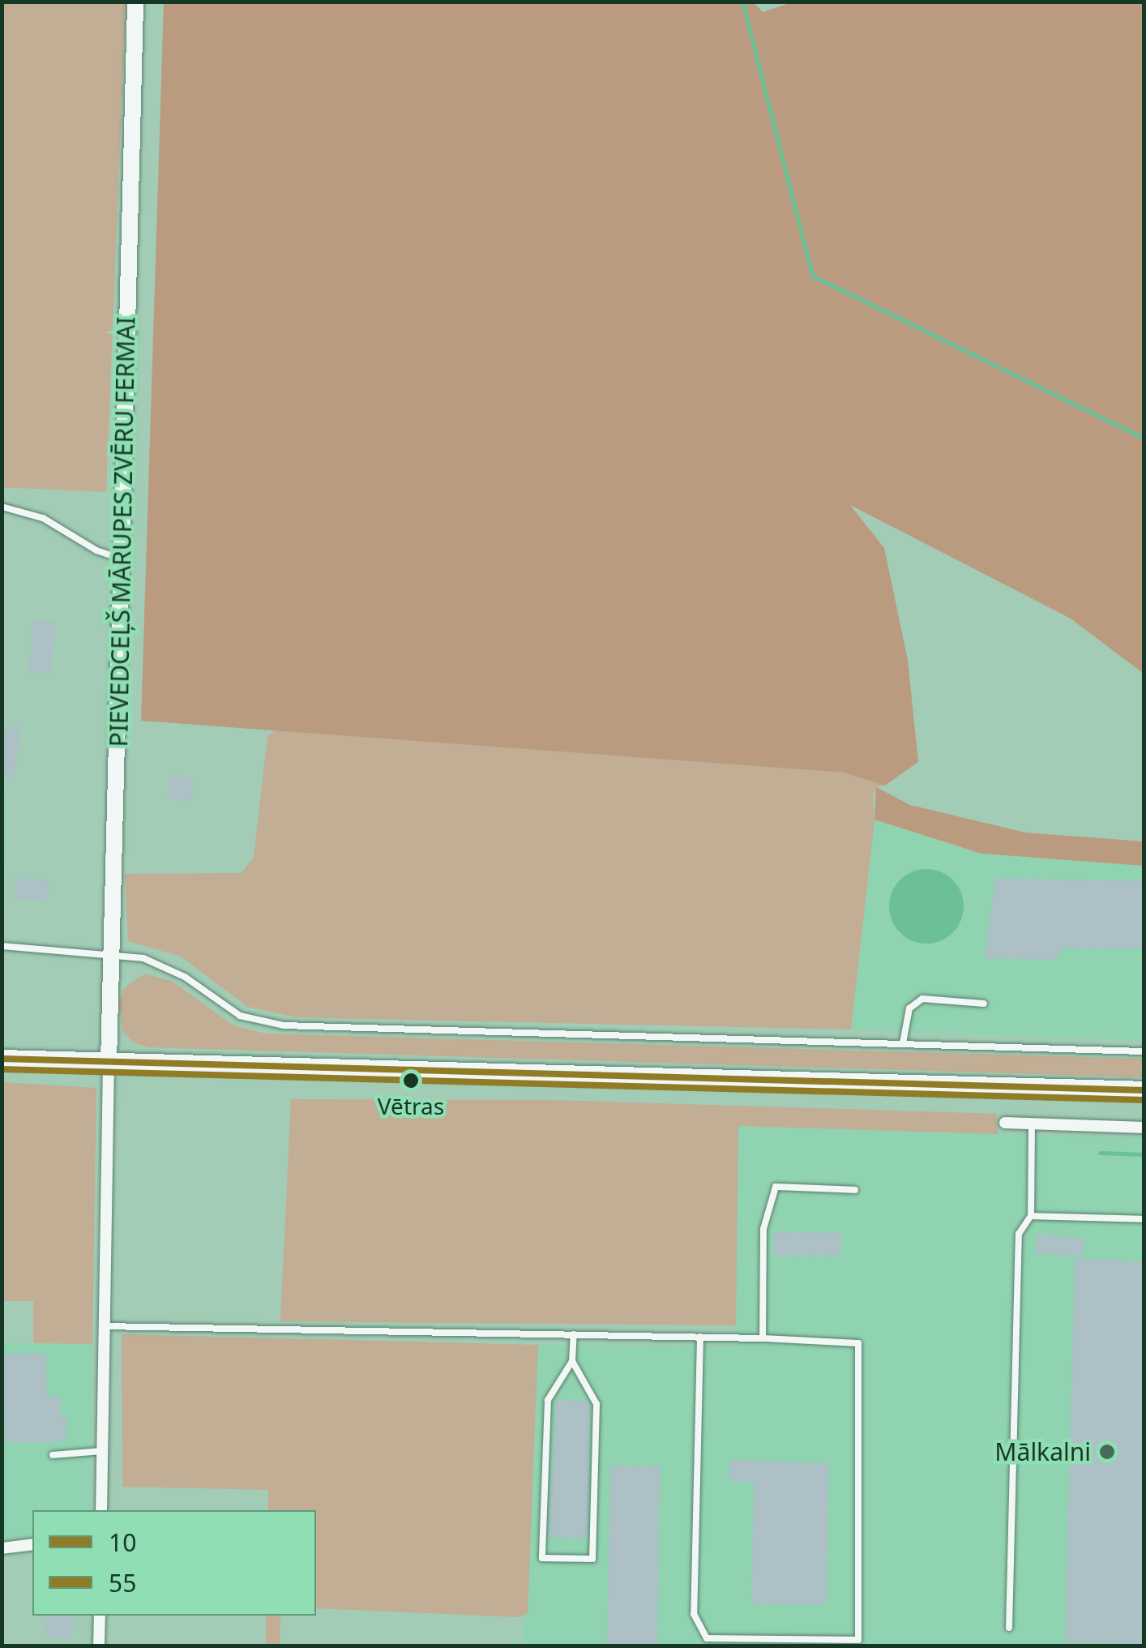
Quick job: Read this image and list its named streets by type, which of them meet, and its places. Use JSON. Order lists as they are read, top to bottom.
{
  "streets": {
    "street": ["PIEVEDCEĻŠ MĀRUPES ZVĒRU FERMAI"]
  },
  "places": ["Vētras", "Mālkalni"],
  "lines": ["transit line 10", "transit line 55"],
  "legend": ["10", "55"]
}
